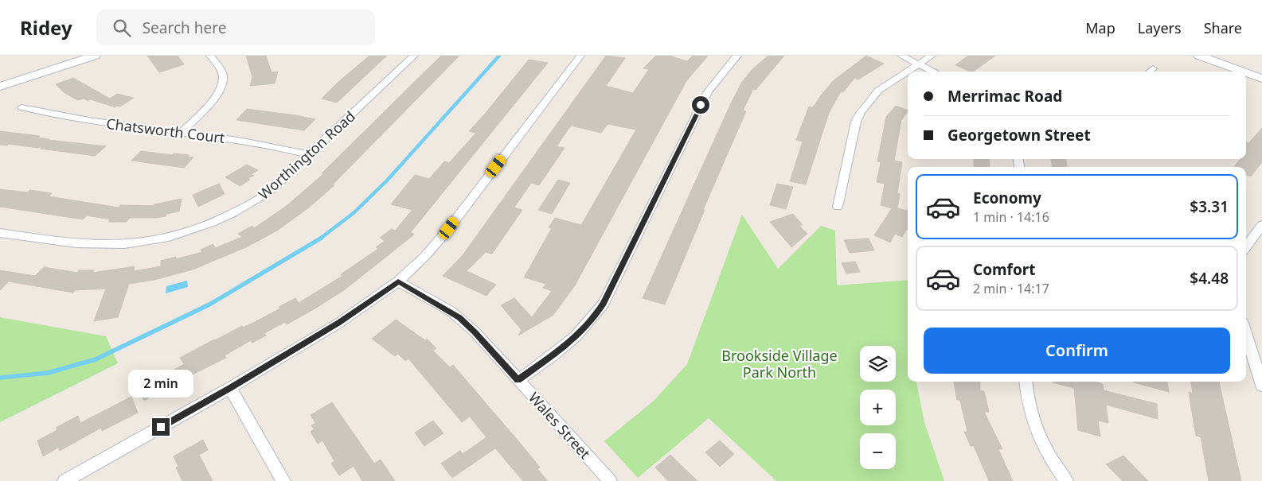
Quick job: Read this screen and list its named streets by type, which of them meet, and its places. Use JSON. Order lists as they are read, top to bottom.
{
  "streets": {
    "street": ["Chatsworth Court", "Worthington Road", "Wales Street"]
  },
  "crossings": [
    ["Chatsworth Court", "Worthington Road"]
  ],
  "parks": ["Brookside Village Park North"],
  "page": {
    "header": "Ridey",
    "search": "Search here",
    "nav": ["Map", "Layers", "Share"],
    "banner": ["Merrimac Road", "Georgetown Street"],
    "list": [
      {
        "name": "Economy",
        "note": "1 min · 14:16",
        "value": "$3.31"
      },
      {
        "name": "Comfort",
        "note": "2 min · 14:17",
        "value": "$4.48"
      }
    ],
    "buttons": "Confirm",
    "map_buttons": ["+", "−"],
    "bubble": "2 min"
  }
}
